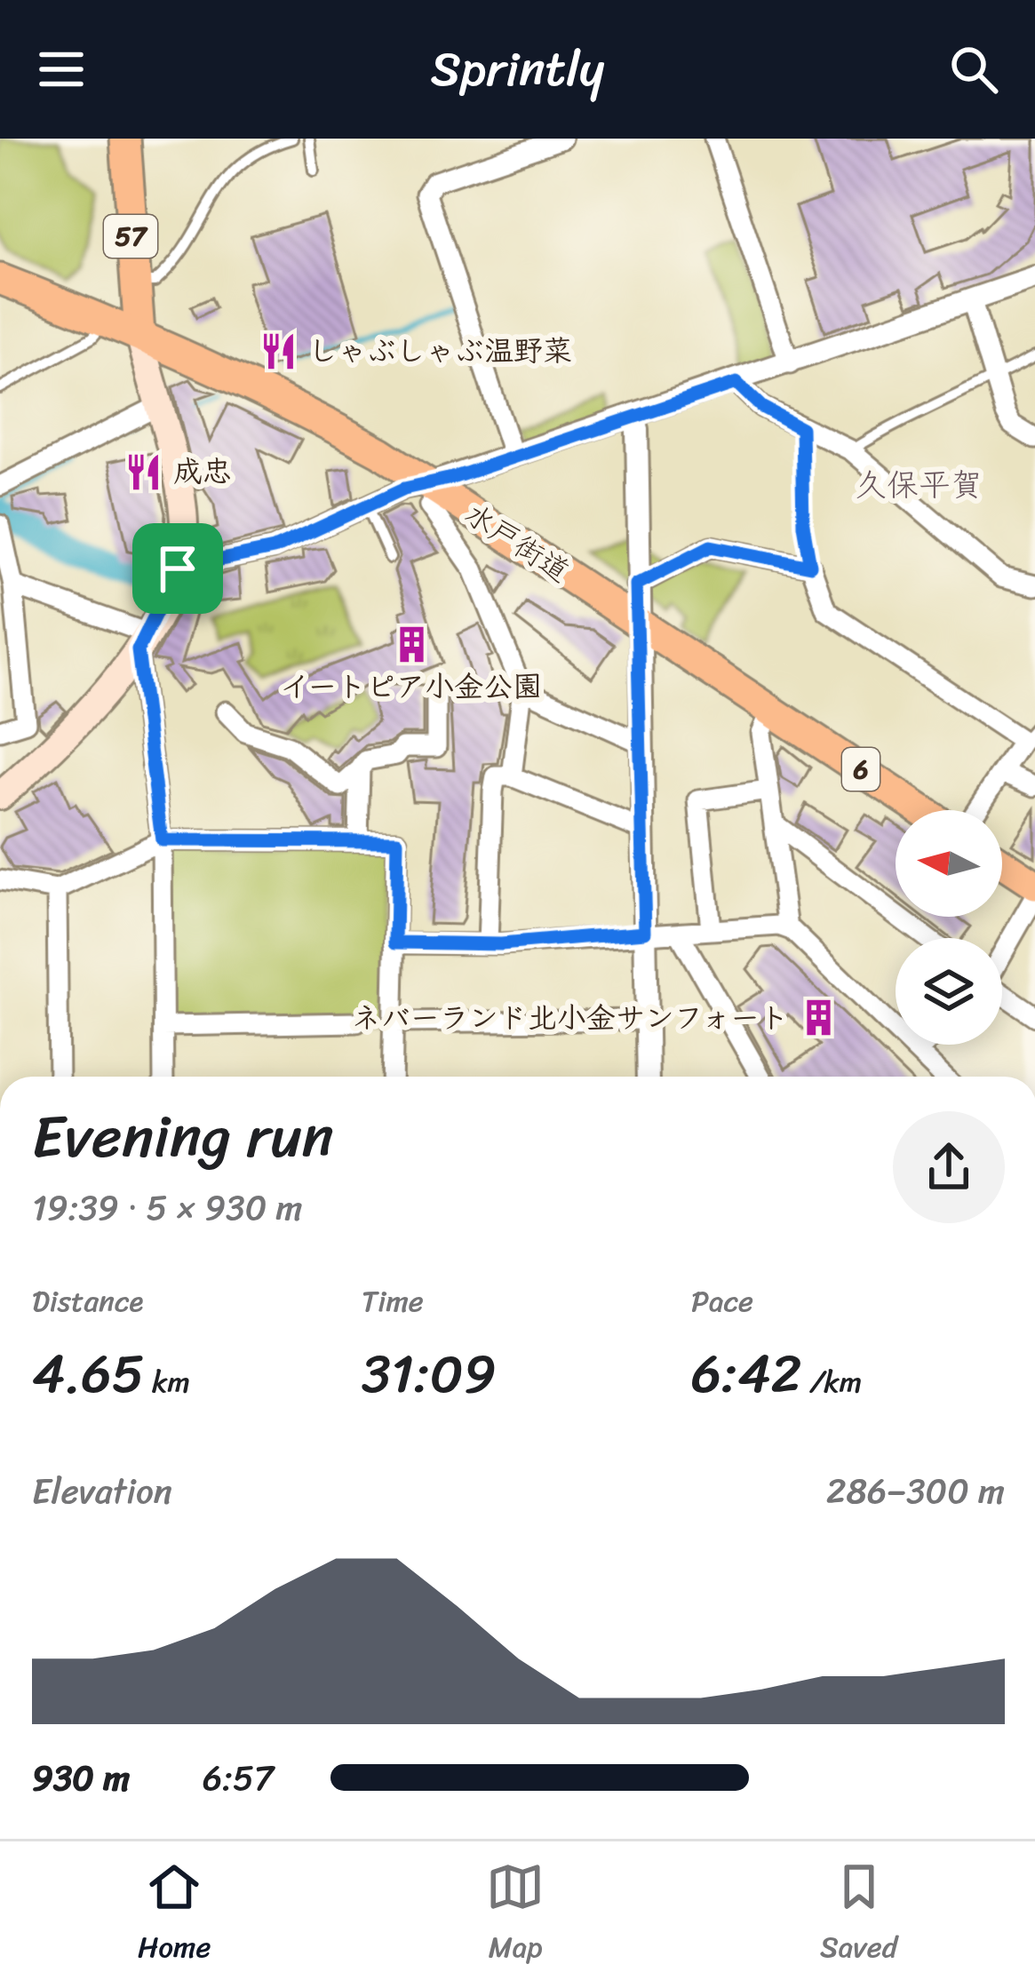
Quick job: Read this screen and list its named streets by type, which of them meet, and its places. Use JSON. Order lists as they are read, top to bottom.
{
  "streets": {
    "main road": ["57", "水戸街道", "6"]
  },
  "crossings": [
    ["57", "水戸街道"]
  ],
  "districts": ["久保平賀"],
  "places": {
    "restaurant": ["しゃぶしゃぶ温野菜", "成忠"],
    "building": ["イートピア小金公園", "ネバーランド北小金サンフォート"]
  },
  "north": "left",
  "page": {
    "header": "Sprintly",
    "heading": ["Evening run", "19:39 · 5 × 930 m"],
    "stats": [
      ["Distance", "4.65 km"],
      ["Time", "31:09"],
      ["Pace", "6:42 /km"]
    ],
    "chart": ["Elevation", "286–300 m"],
    "list": [
      {
        "name": "930 m",
        "note": "6:57"
      }
    ],
    "tabs": ["Home", "Map", "Saved"]
  }
}
